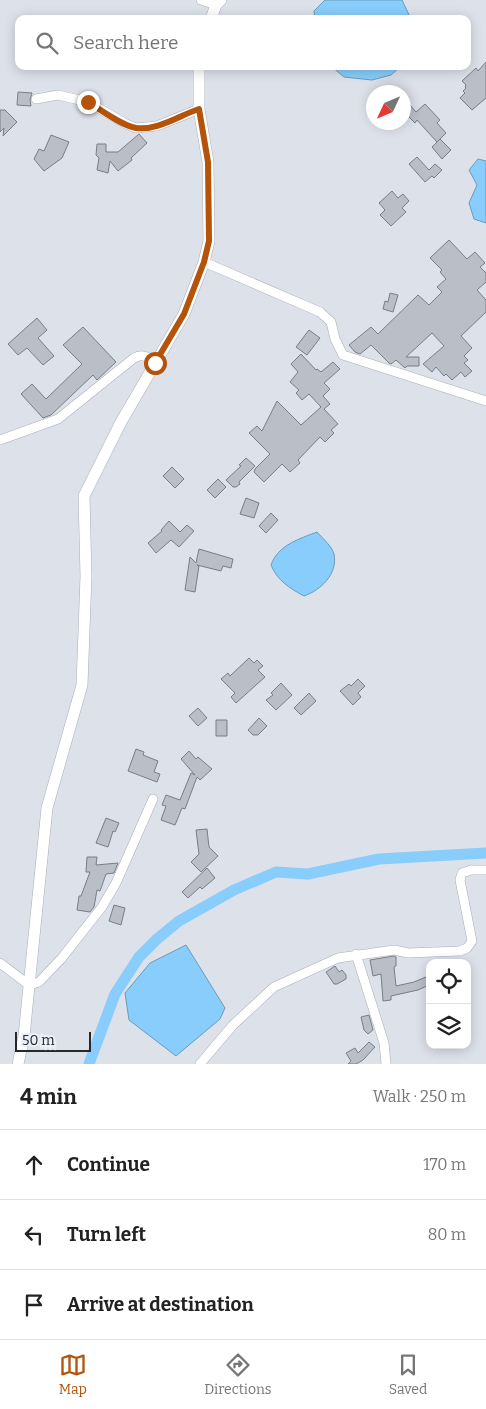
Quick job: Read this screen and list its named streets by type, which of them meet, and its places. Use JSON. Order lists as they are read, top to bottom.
{
  "scale_bar": "50 m",
  "north": "bottom left",
  "page": {
    "search": "Search here",
    "scale": "50 m",
    "heading": ["4 min", "Walk · 250 m"],
    "list": [
      ["Continue", "170 m"],
      ["Turn left", "80 m"],
      "Arrive at destination"
    ],
    "nav": ["Map", "Directions", "Saved"]
  }
}
